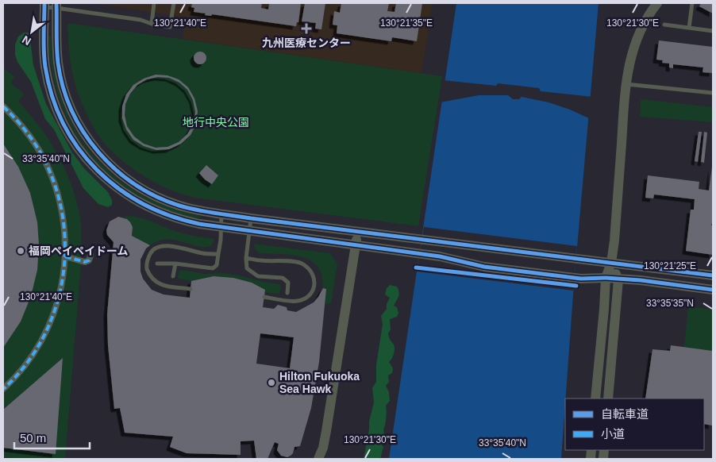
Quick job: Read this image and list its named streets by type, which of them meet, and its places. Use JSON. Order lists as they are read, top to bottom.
{
  "parks": ["地行中央公園"],
  "places": {
    "health": ["九州医療センター"],
    "other": ["福岡ペイペイドーム", "Hilton Fukuoka Sea Hawk"]
  },
  "legend": ["自転車道", "小道"],
  "scale_bar": "50 m",
  "north": "bottom left",
  "coordinates": [
    "130°21'35\"E",
    "130°21'40\"E",
    "130°21'30\"E",
    "33°35'40\"N",
    "130°21'25\"E",
    "33°35'35\"N"
  ]
}
